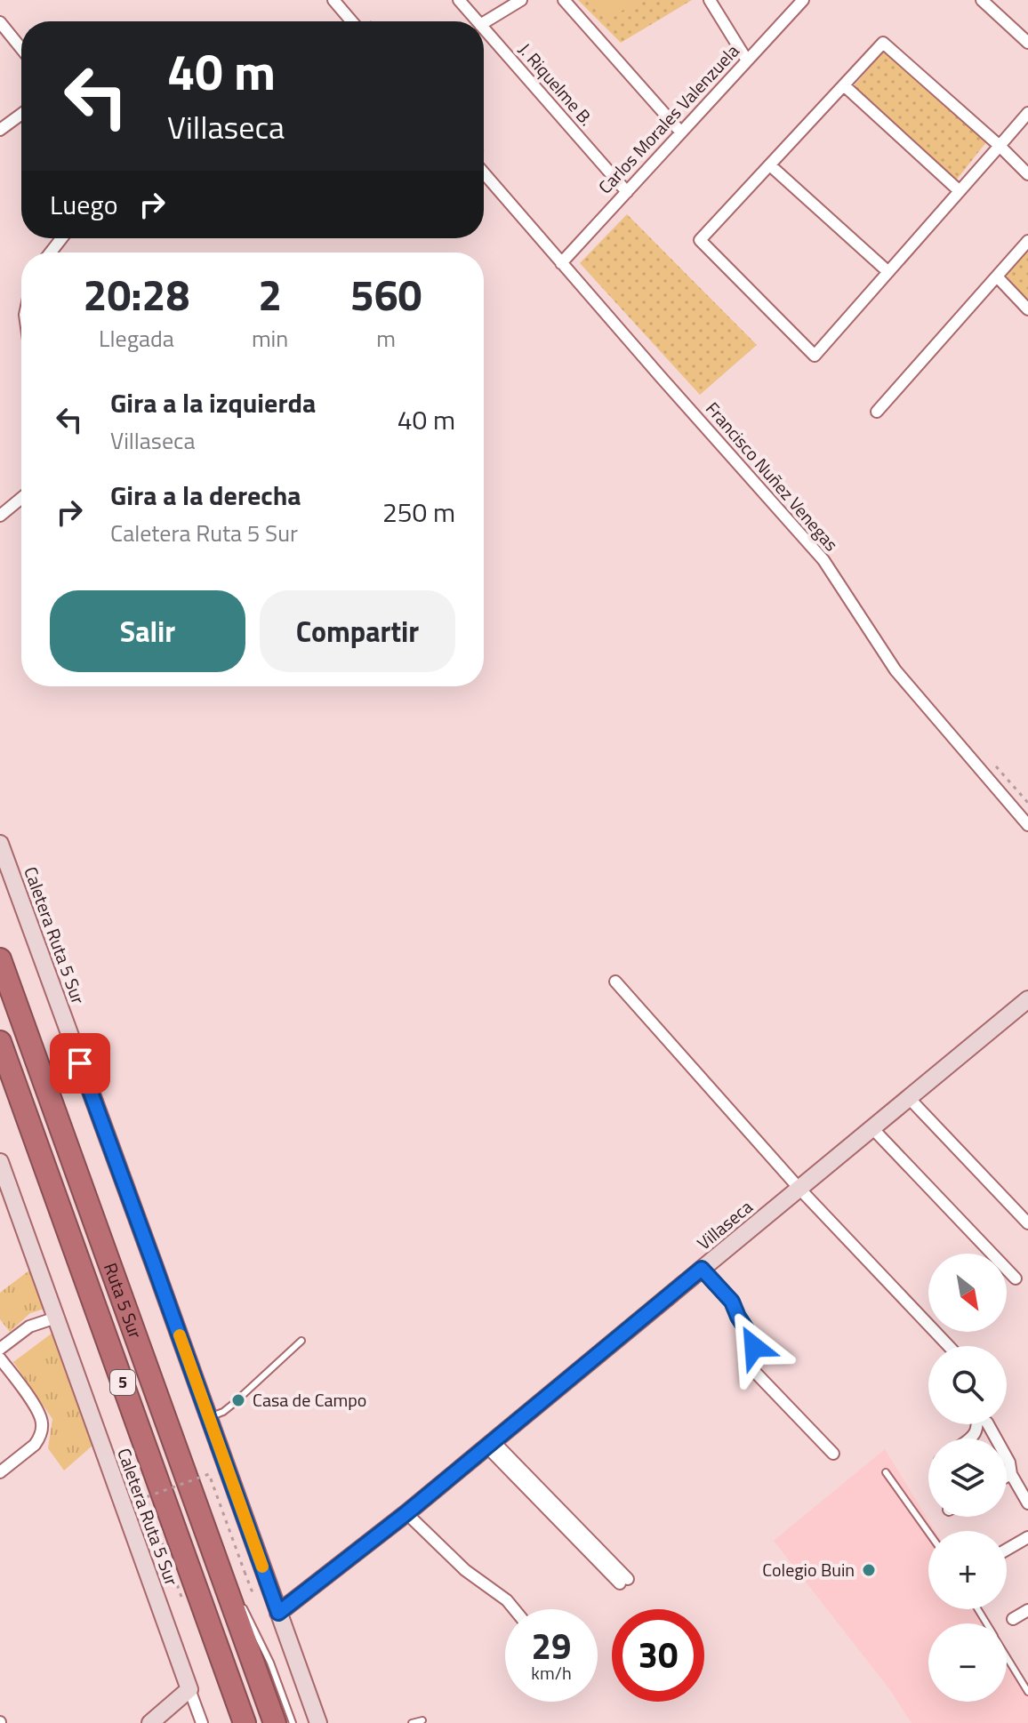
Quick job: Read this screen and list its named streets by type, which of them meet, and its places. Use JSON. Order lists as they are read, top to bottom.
{
  "streets": {
    "highway": ["Ruta 5 Sur", "5"],
    "main road": ["Caletera Ruta 5 Sur", "Villaseca"],
    "street": ["J. Riquelme B.", "Carlos Morales Valenzuela", "Francisco Nuñez Venegas"]
  },
  "crossings": [
    ["J. Riquelme B.", "Carlos Morales Valenzuela"],
    ["Carlos Morales Valenzuela", "Francisco Nuñez Venegas"],
    ["Caletera Ruta 5 Sur", "Villaseca"]
  ],
  "places": ["Casa de Campo", "Colegio Buin"],
  "north": "bottom right",
  "page": {
    "turn": ["40 m", "Villaseca"],
    "then": "Luego",
    "eta": [
      "20:28",
      "Llegada",
      "2",
      "min",
      "560",
      "m"
    ],
    "list": [
      {
        "name": "Gira a la izquierda",
        "note": "Villaseca",
        "value": "40 m"
      },
      {
        "name": "Gira a la derecha",
        "note": "Caletera Ruta 5 Sur",
        "value": "250 m"
      }
    ],
    "buttons": ["Salir", "Compartir"],
    "map_buttons": ["+", "−"],
    "speed": "29 km/h",
    "limit": "30"
  }
}
